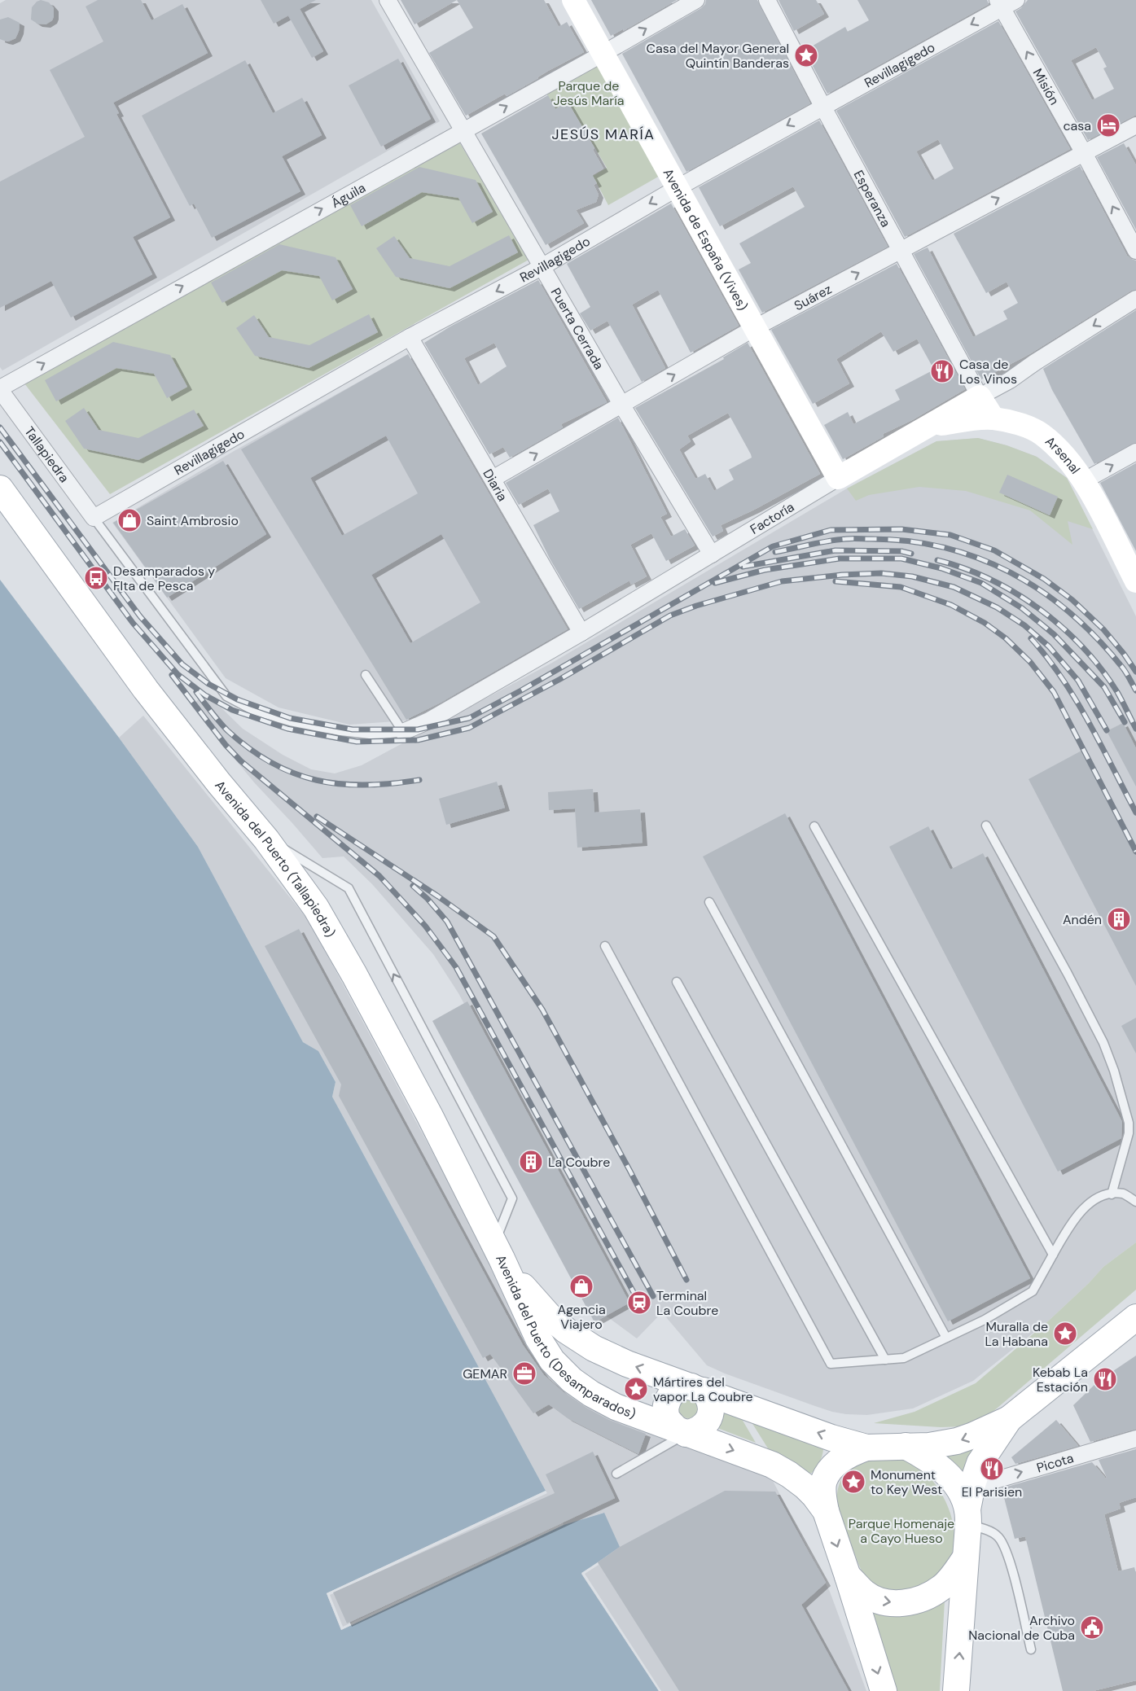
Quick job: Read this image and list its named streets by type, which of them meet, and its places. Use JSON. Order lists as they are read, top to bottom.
{
  "streets": {
    "main road": ["Avenida del Puerto (Tallapiedra)", "Avenida del Puerto (Desamparados)"],
    "street": [
      "Revillagigedo",
      "Misión",
      "Águila",
      "Esperanza",
      "Avenida de España (Vives)",
      "Suárez",
      "Puerta Cerrada",
      "Tallapiedra",
      "Arsenal",
      "Diaria",
      "Factoría",
      "Picota"
    ]
  },
  "crossings": [
    ["Revillagigedo", "Misión"],
    ["Revillagigedo", "Esperanza"],
    ["Revillagigedo", "Avenida de España (Vives)"],
    ["Revillagigedo", "Puerta Cerrada"],
    ["Revillagigedo", "Tallapiedra"],
    ["Revillagigedo", "Diaria"],
    ["Misión", "Suárez"],
    ["Águila", "Avenida de España (Vives)"],
    ["Águila", "Puerta Cerrada"],
    ["Águila", "Tallapiedra"],
    ["Esperanza", "Suárez"],
    ["Esperanza", "Factoría"],
    ["Avenida de España (Vives)", "Suárez"],
    ["Avenida de España (Vives)", "Factoría"],
    ["Suárez", "Puerta Cerrada"],
    ["Suárez", "Diaria"],
    ["Puerta Cerrada", "Factoría"],
    ["Arsenal", "Factoría"],
    ["Diaria", "Factoría"],
    ["Avenida del Puerto (Tallapiedra)", "Avenida del Puerto (Desamparados)"]
  ],
  "one_way": [
    "Revillagigedo",
    "Misión",
    "Águila",
    "Suárez",
    "Picota"
  ],
  "districts": ["JESÚS MARÍA"],
  "parks": ["Parque de Jesús María", "Parque Homenaje a Cayo Hueso"],
  "places": {
    "place": [
      "Casa del Mayor General Quintín Banderas",
      "Muralla de La Habana",
      "Mártires del vapor La Coubre",
      "Monument to Key West"
    ],
    "hotel": ["casa"],
    "restaurant": ["Casa de Los Vinos", "Kebab La Estación", "El Parisien"],
    "shop": ["Saint Ambrosio", "Agencia Viajero"],
    "bus stop": ["Desamparados y Flta de Pesca"],
    "building": ["Andén", "La Coubre"],
    "station": ["Terminal La Coubre"],
    "office": ["GEMAR"],
    "public building": ["Archivo Nacional de Cuba"]
  }
}
